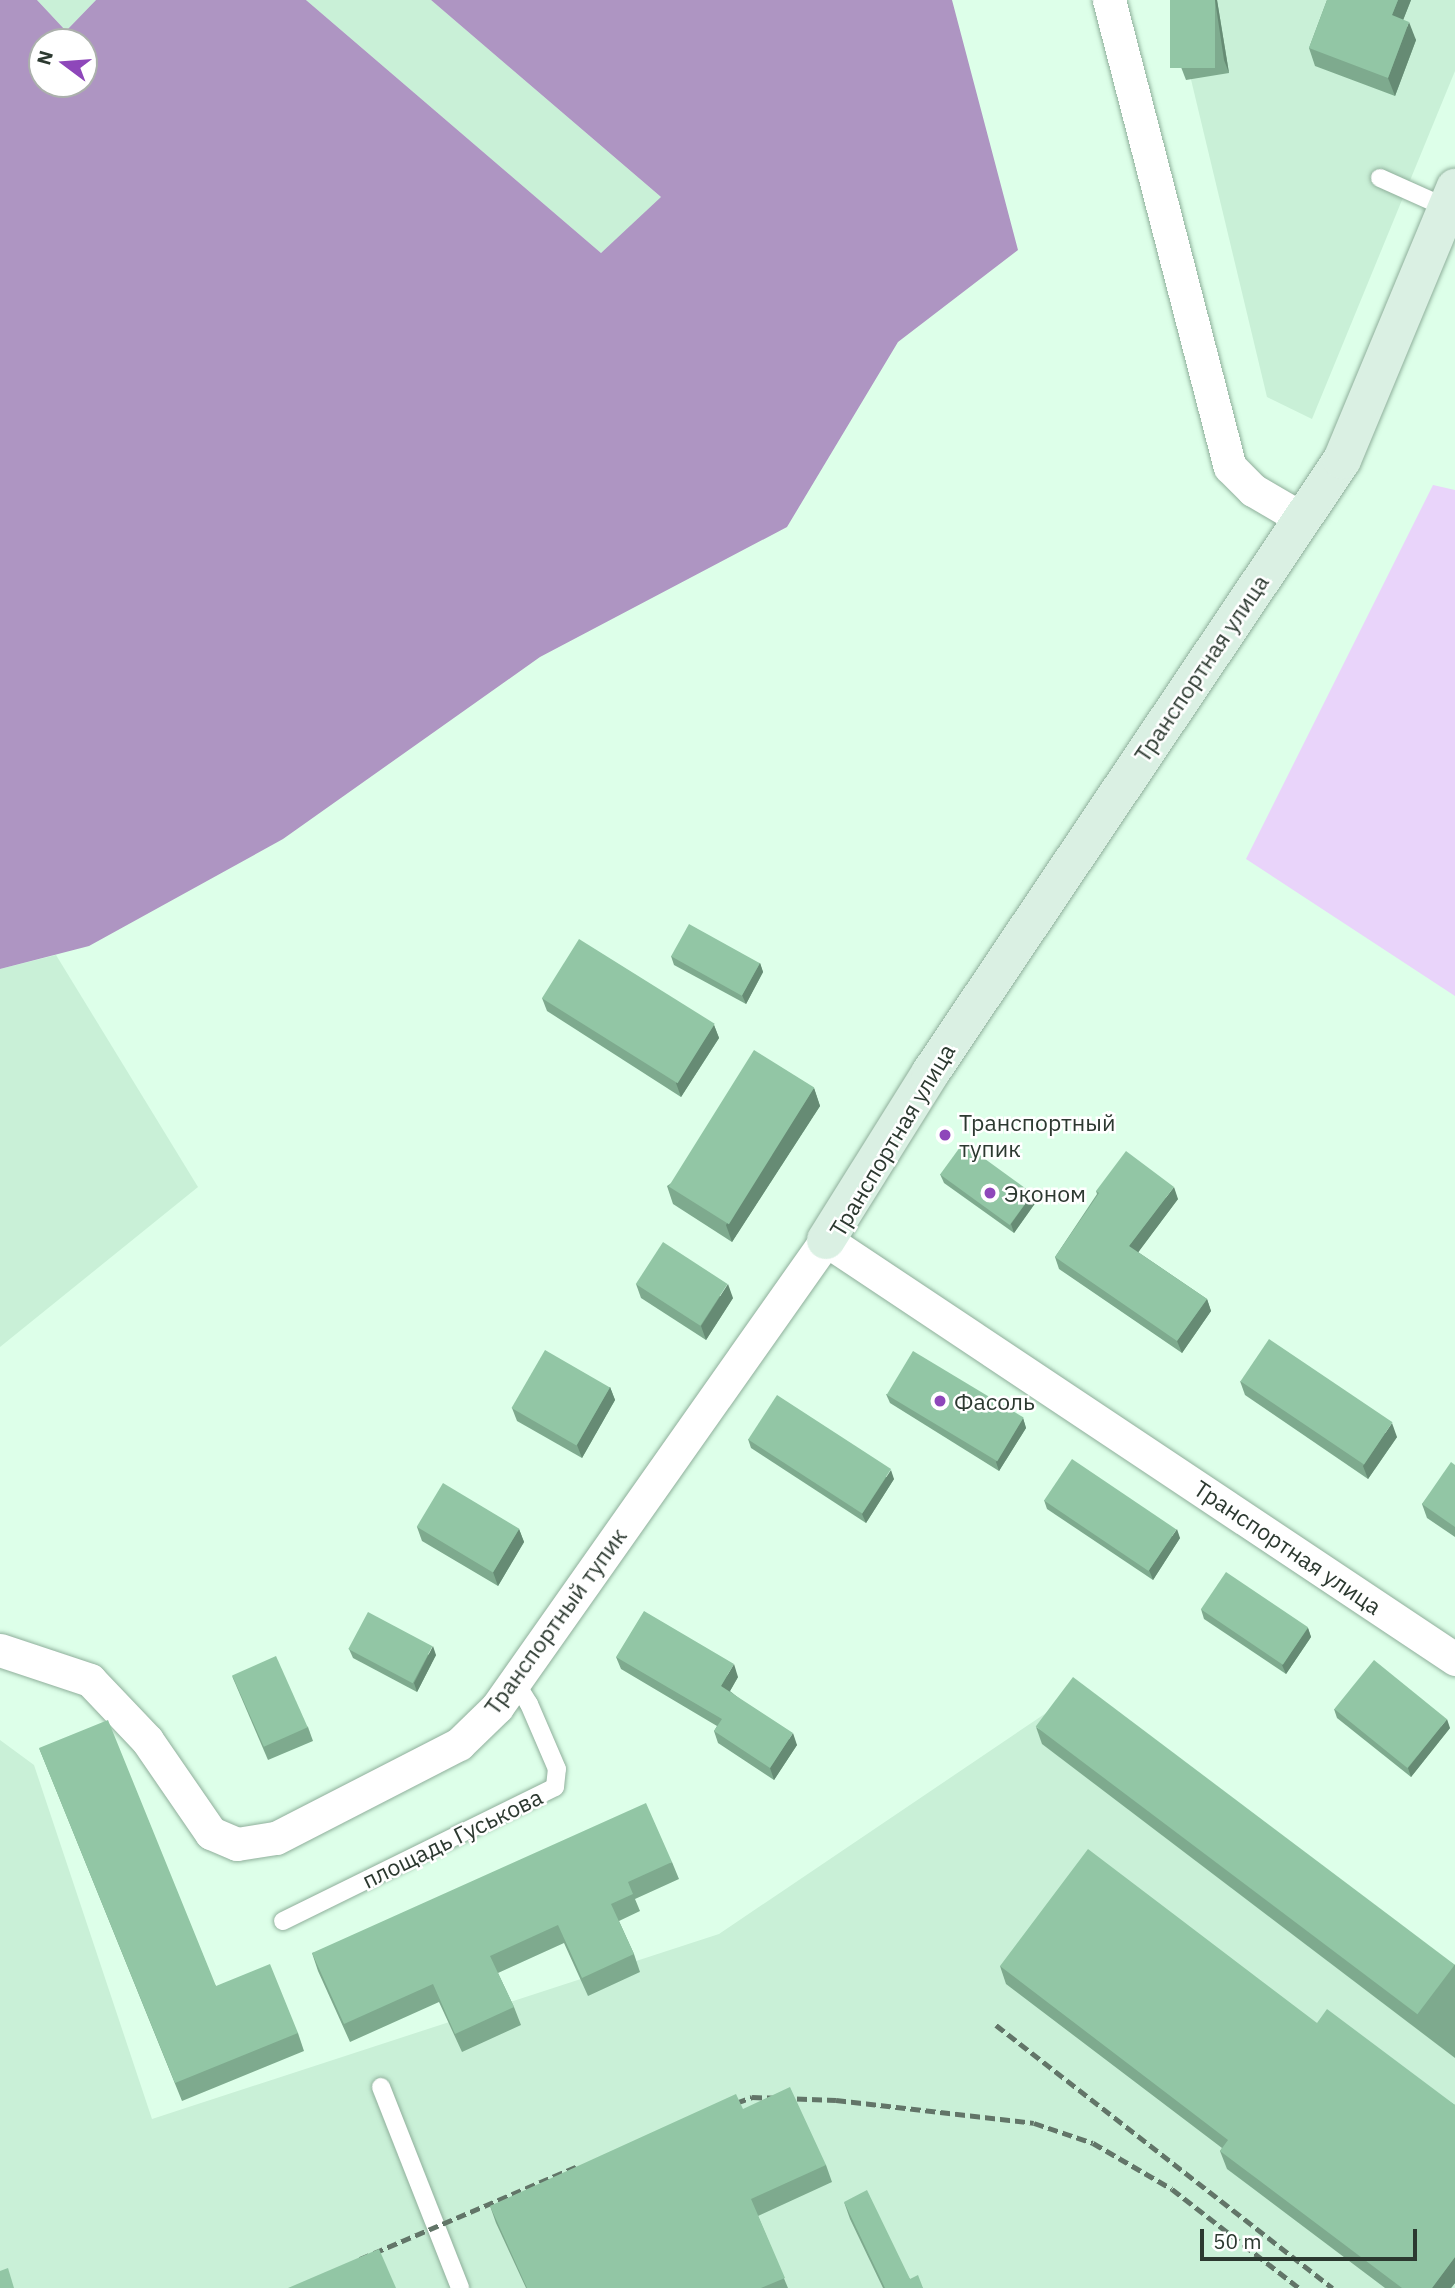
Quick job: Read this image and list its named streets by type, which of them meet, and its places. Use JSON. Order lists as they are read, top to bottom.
{
  "streets": {
    "street": ["Транспортная улица", "Транспортный тупик"],
    "lane": ["площадь Гуськова"]
  },
  "crossings": [
    ["Транспортная улица", "Транспортный тупик"],
    ["Транспортный тупик", "площадь Гуськова"]
  ],
  "places": ["Транспортный тупик", "Эконом", "Фасоль"],
  "scale_bar": "50 m",
  "north": "left"
}
